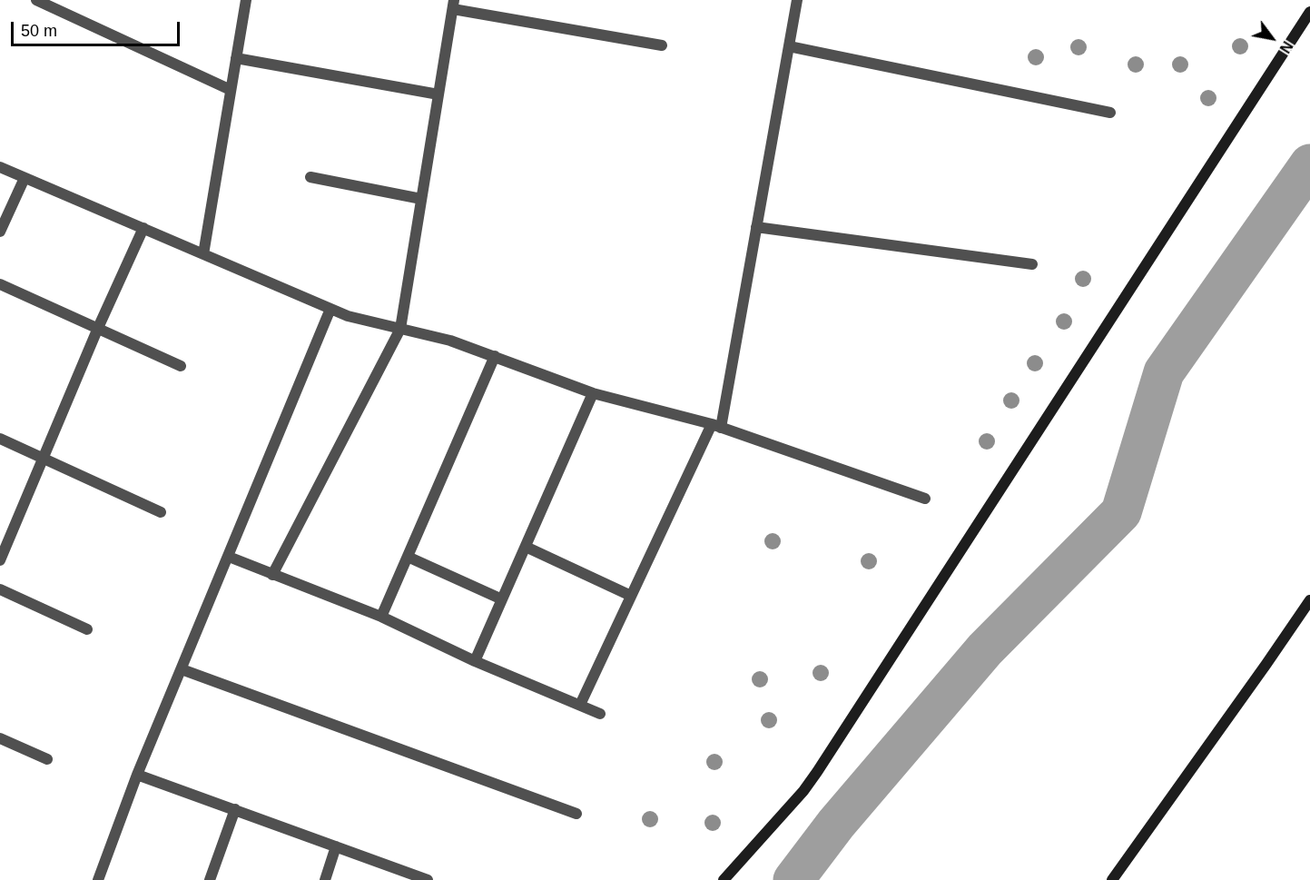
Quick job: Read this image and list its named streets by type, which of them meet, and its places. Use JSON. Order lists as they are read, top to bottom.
{
  "scale_bar": "50 m",
  "north": "bottom right"
}
